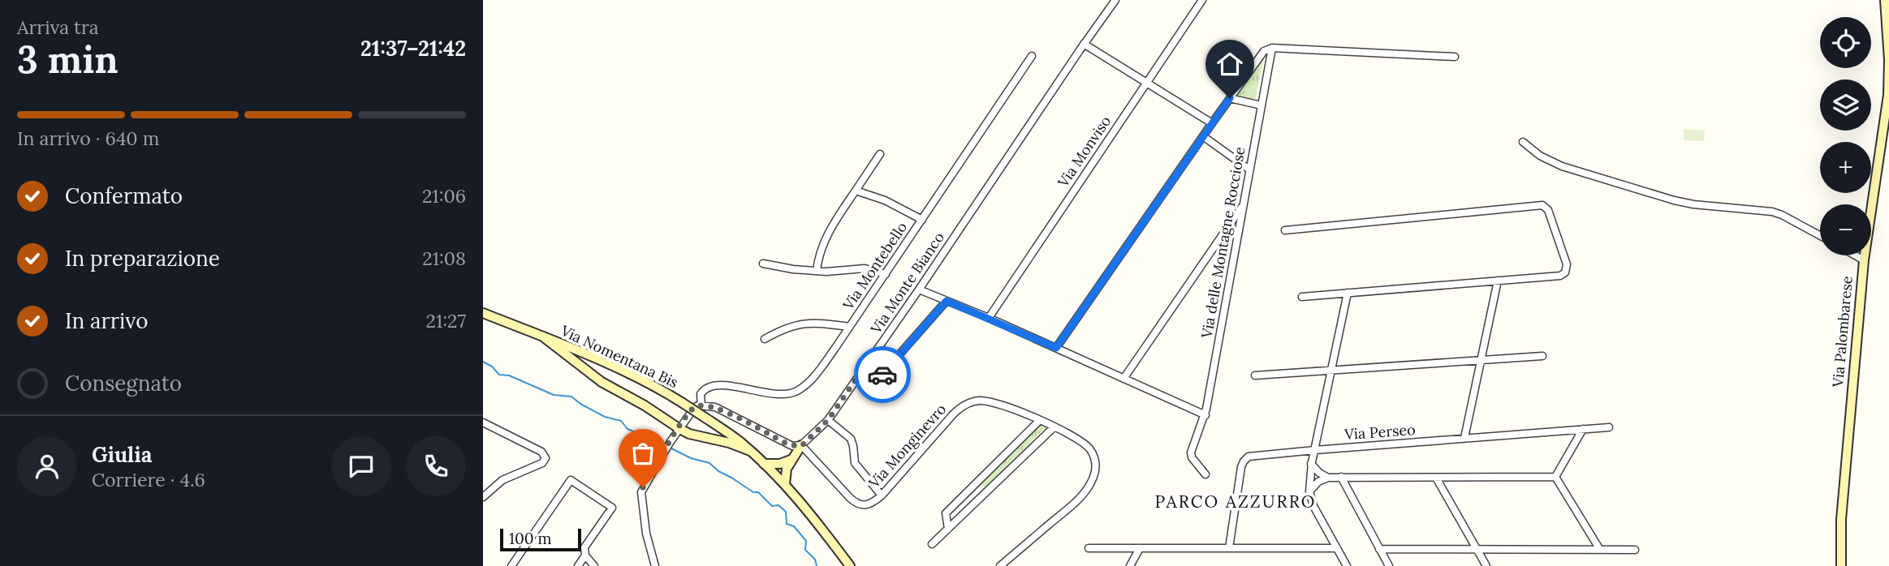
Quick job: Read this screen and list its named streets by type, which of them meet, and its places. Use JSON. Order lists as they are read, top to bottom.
{
  "streets": {
    "main road": ["Via Palombarese", "Via Nomentana Bis"],
    "street": [
      "Via Monviso",
      "Via delle Montagne Rocciose",
      "Via Montebello",
      "Via Monte Bianco",
      "Via Perseo",
      "Via Monginevro"
    ]
  },
  "crossings": [
    ["Via Monte Bianco", "Via Monginevro"]
  ],
  "districts": ["PARCO AZZURRO"],
  "scale_bar": "100 m",
  "page": {
    "heading": ["3 min", "Arriva tra", "21:37–21:42"],
    "panel": ["Giulia", "Corriere · 4.6"],
    "map_buttons": ["+", "−"],
    "bar": "In arrivo · 640 m",
    "list": [
      ["Confermato", "21:06"],
      ["In preparazione", "21:08"],
      ["In arrivo", "21:27"],
      "Consegnato"
    ],
    "scale": "100 m"
  }
}
